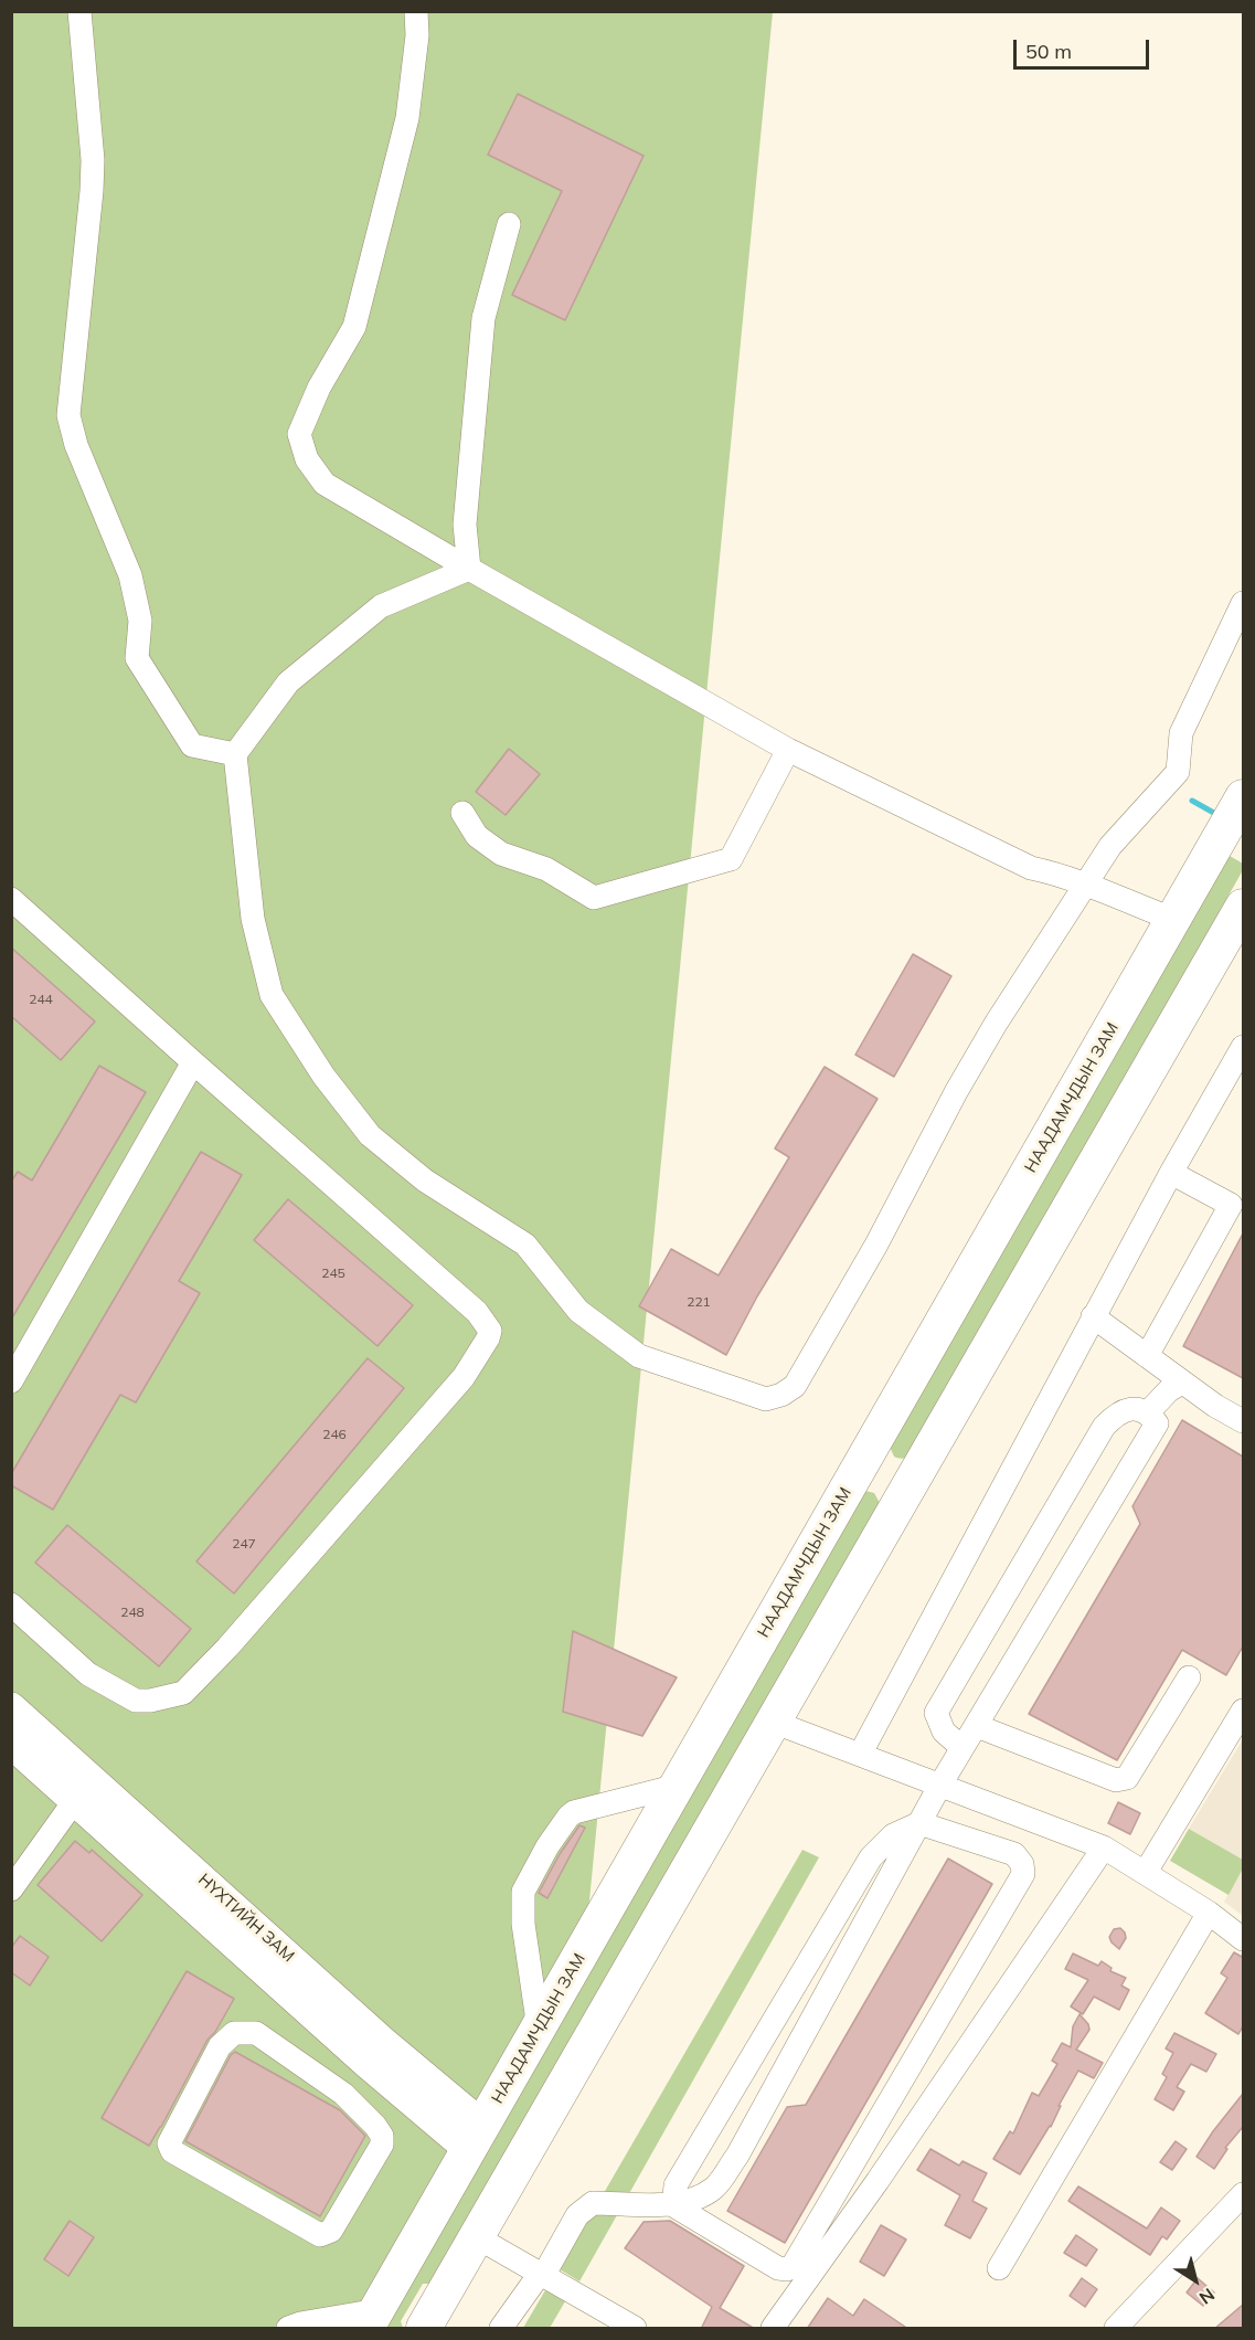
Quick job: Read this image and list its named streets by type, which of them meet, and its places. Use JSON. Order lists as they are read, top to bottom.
{
  "streets": {
    "highway": ["НААДАМЧДЫН ЗАМ"],
    "main road": ["НҮХТИЙН ЗАМ"]
  },
  "crossings": [
    ["НААДАМЧДЫН ЗАМ", "НҮХТИЙН ЗАМ"]
  ],
  "house_numbers": [
    "244",
    "245",
    "221",
    "246",
    "247",
    "248"
  ],
  "scale_bar": "50 m",
  "north": "bottom right"
}
